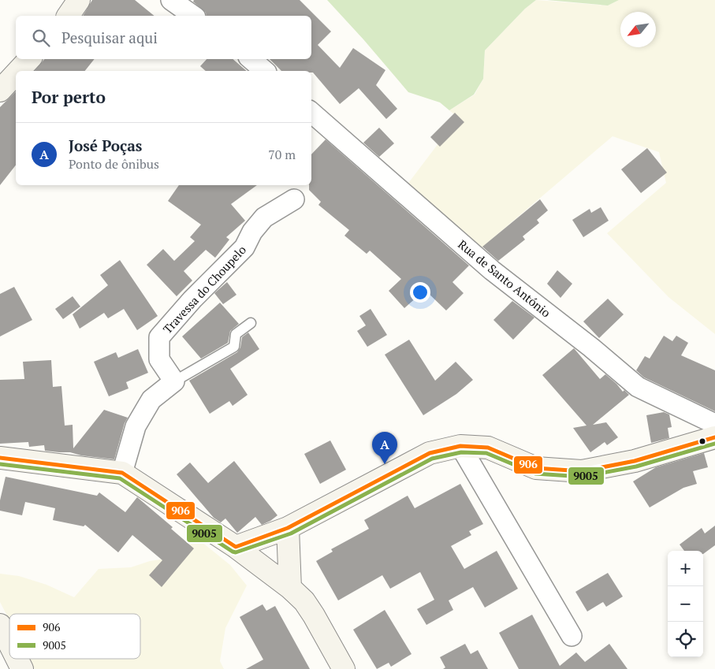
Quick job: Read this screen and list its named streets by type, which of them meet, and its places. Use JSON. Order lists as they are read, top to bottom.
{
  "streets": {
    "street": ["Rua de Santo António", "Travessa do Choupelo"]
  },
  "lines": ["transit line 906", "transit line 9005"],
  "legend": ["906", "9005"],
  "north": "bottom left",
  "page": {
    "search": "Pesquisar aqui",
    "heading": "Por perto",
    "list": [
      {
        "mark": "A",
        "name": "José Poças",
        "note": "Ponto de ônibus",
        "value": "70 m"
      }
    ],
    "pins": "A",
    "map_buttons": ["+", "−"]
  }
}
